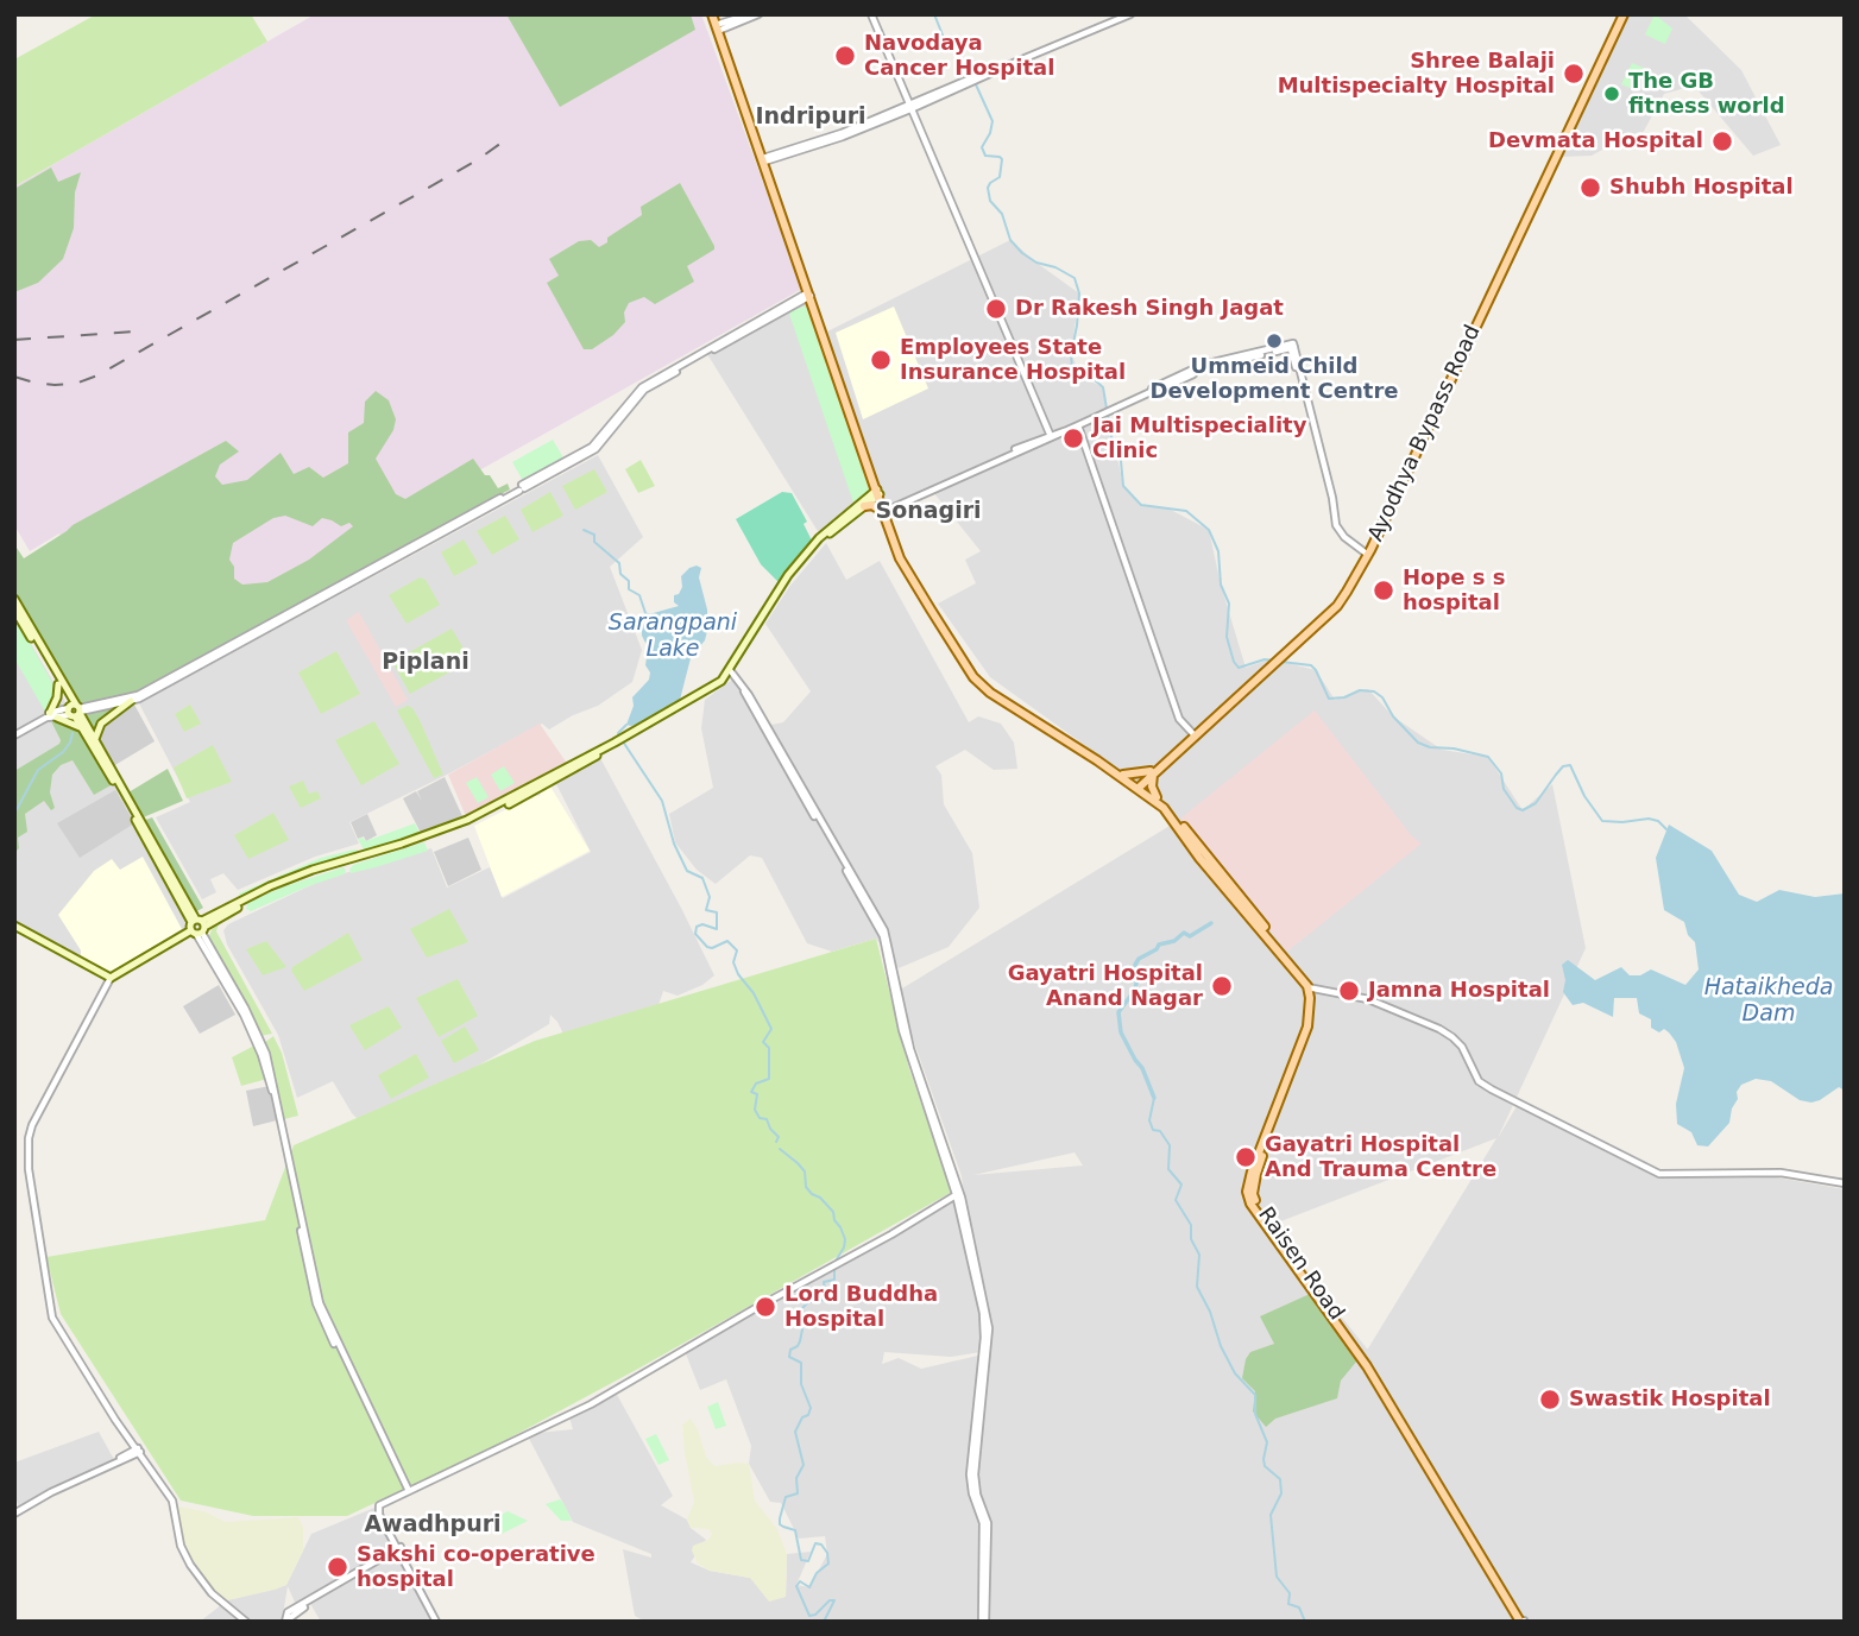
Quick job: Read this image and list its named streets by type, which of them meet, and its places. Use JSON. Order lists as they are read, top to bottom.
{
  "streets": {
    "main road": ["Ayodhya Bypass Road", "Raisen Road"]
  },
  "districts": [
    "Indripuri",
    "Sonagiri",
    "Piplani",
    "Awadhpuri"
  ],
  "water": ["Sarangpani Lake", "Hataikheda Dam"],
  "places": [
    "Navodaya Cancer Hospital",
    "Shree Balaji Multispecialty Hospital",
    "The GB fitness world",
    "Devmata Hospital",
    "Shubh Hospital",
    "Dr Rakesh Singh Jagat",
    "Ummeid Child Development Centre",
    "Employees State Insurance Hospital",
    "Jai Multispeciality Clinic",
    "Hope s s hospital",
    "Gayatri Hospital Anand Nagar",
    "Jamna Hospital",
    "Gayatri Hospital And Trauma Centre",
    "Lord Buddha Hospital",
    "Swastik Hospital",
    "Sakshi co-operative hospital"
  ]
}
